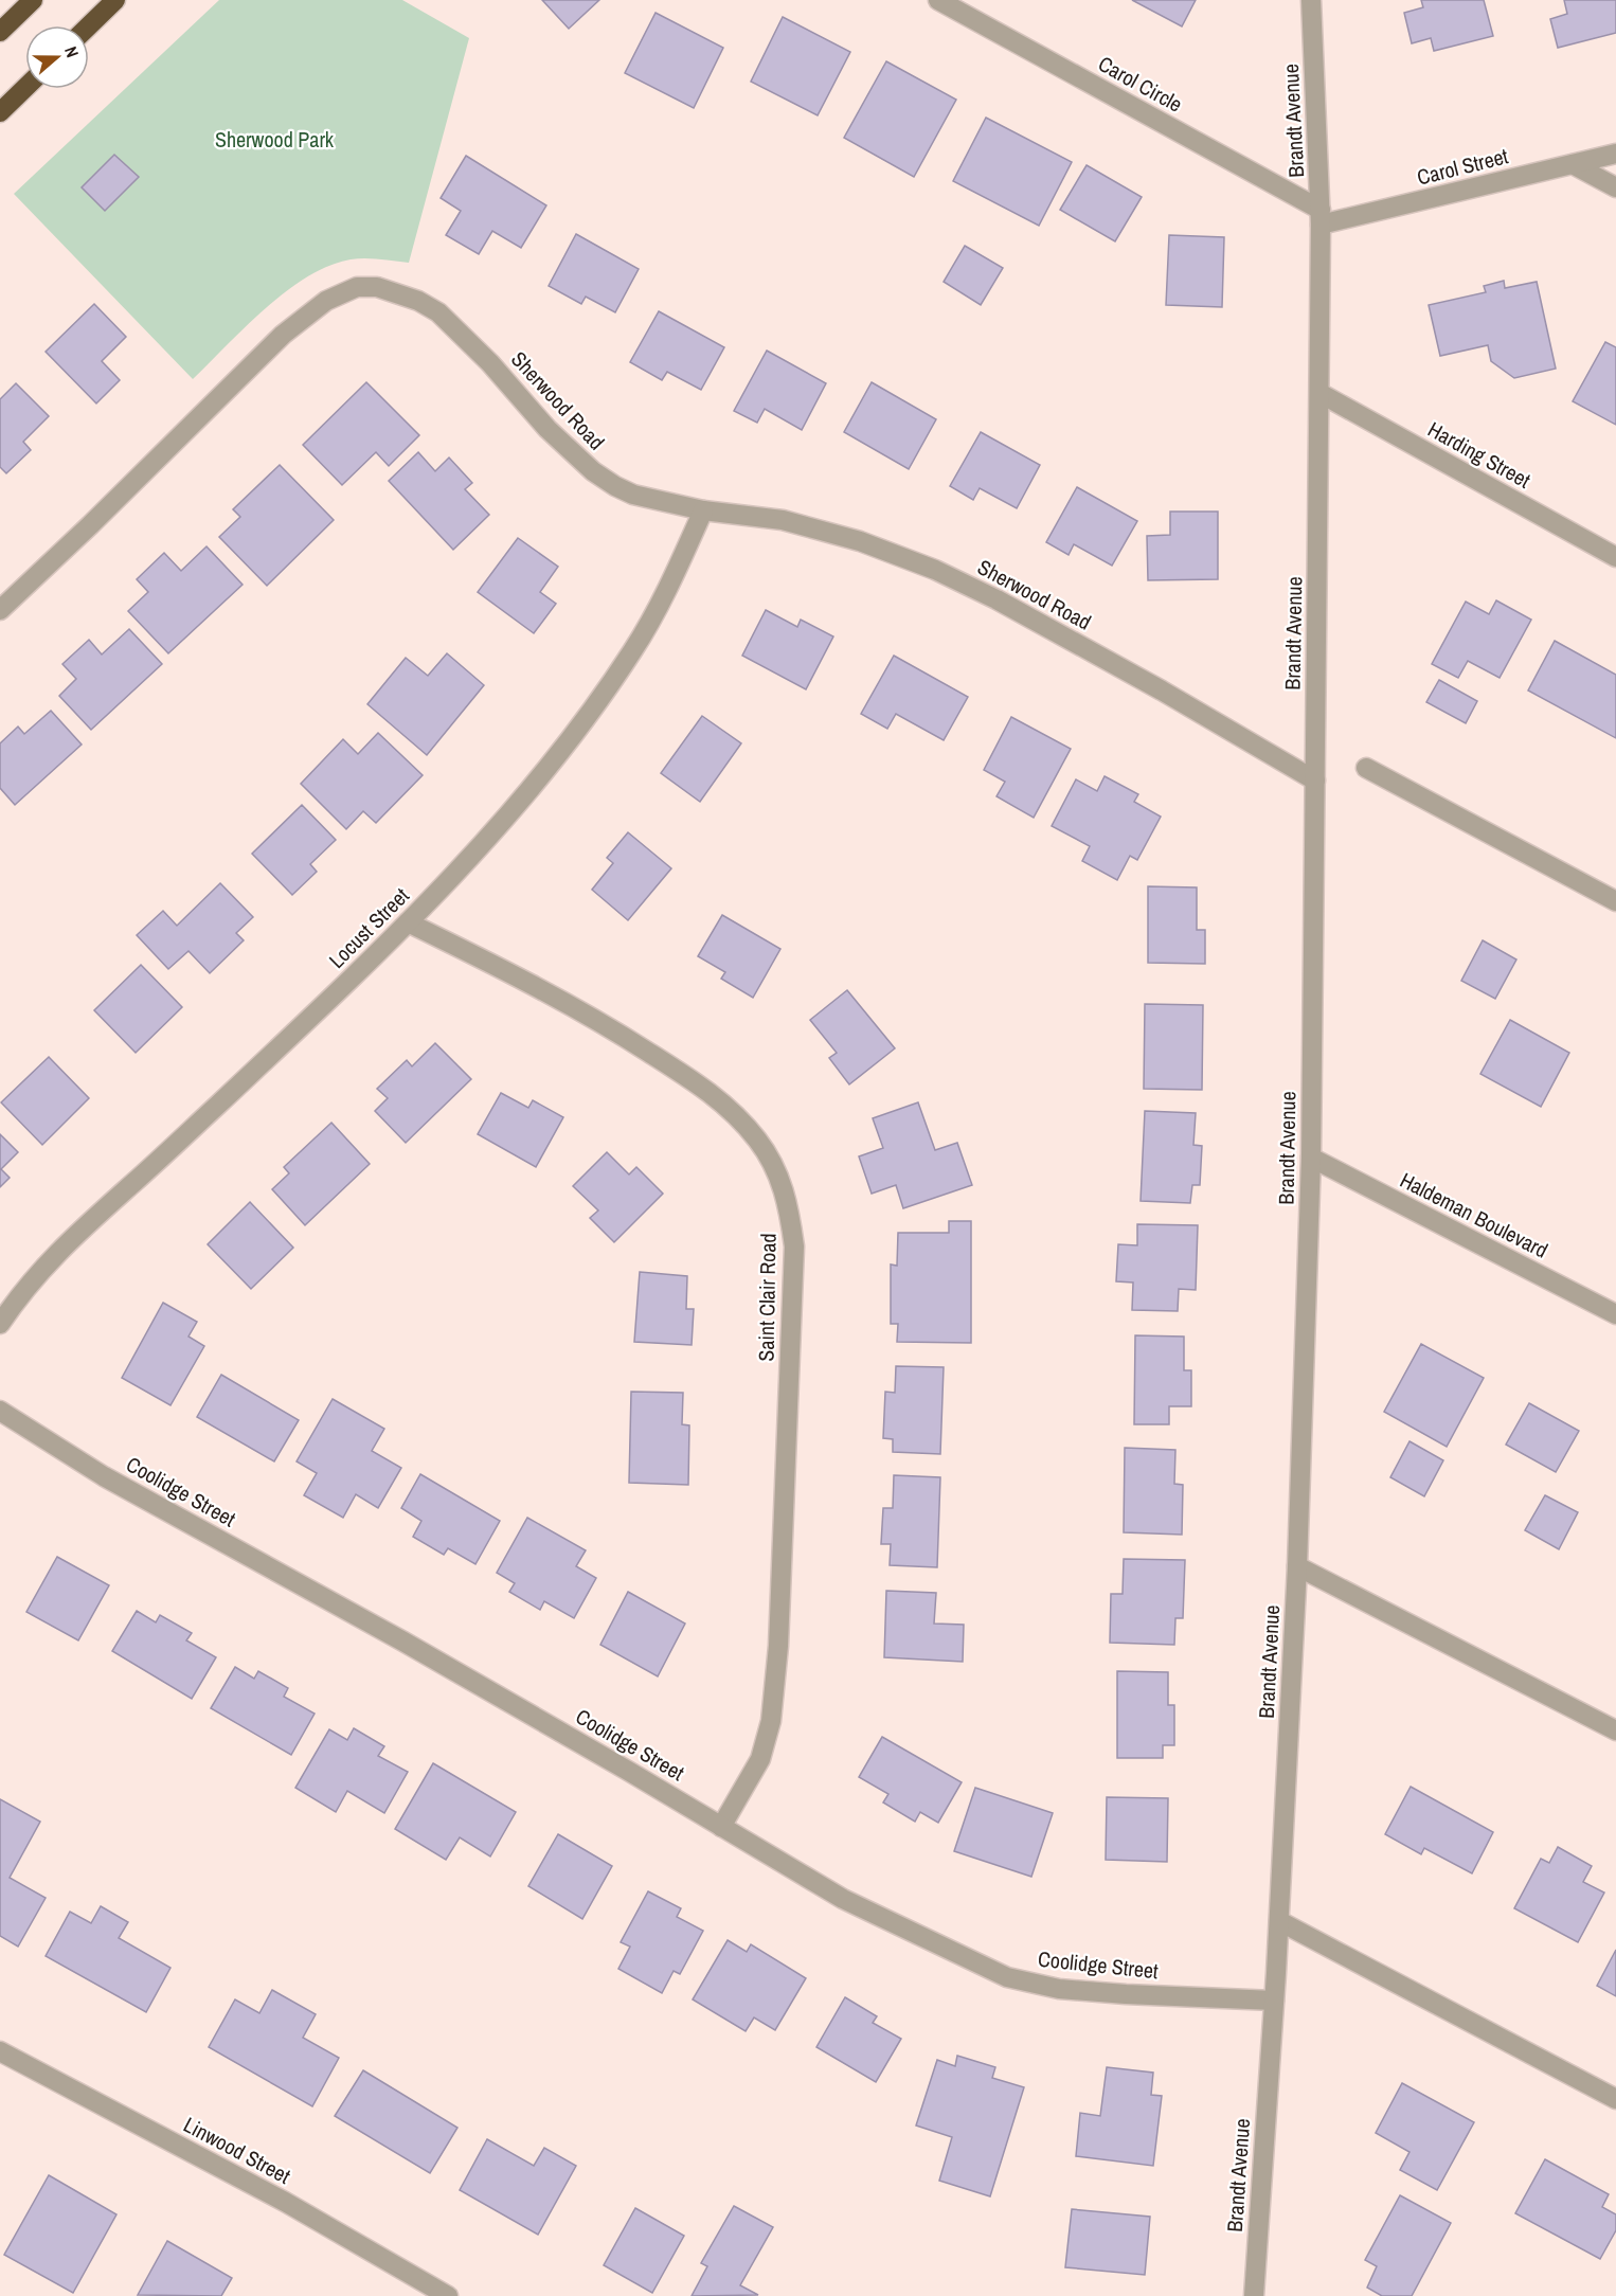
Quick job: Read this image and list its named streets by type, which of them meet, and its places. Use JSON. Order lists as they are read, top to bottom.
{
  "streets": {
    "street": [
      "Carol Circle",
      "Brandt Avenue",
      "Carol Street",
      "Sherwood Road",
      "Harding Street",
      "Locust Street",
      "Haldeman Boulevard",
      "Saint Clair Road",
      "Coolidge Street",
      "Linwood Street"
    ]
  },
  "crossings": [
    ["Carol Circle", "Brandt Avenue"],
    ["Carol Circle", "Carol Street"],
    ["Brandt Avenue", "Carol Street"],
    ["Brandt Avenue", "Sherwood Road"],
    ["Brandt Avenue", "Harding Street"],
    ["Brandt Avenue", "Haldeman Boulevard"],
    ["Brandt Avenue", "Coolidge Street"],
    ["Sherwood Road", "Locust Street"],
    ["Locust Street", "Saint Clair Road"],
    ["Saint Clair Road", "Coolidge Street"]
  ],
  "parks": ["Sherwood Park"],
  "north": "right"
}
